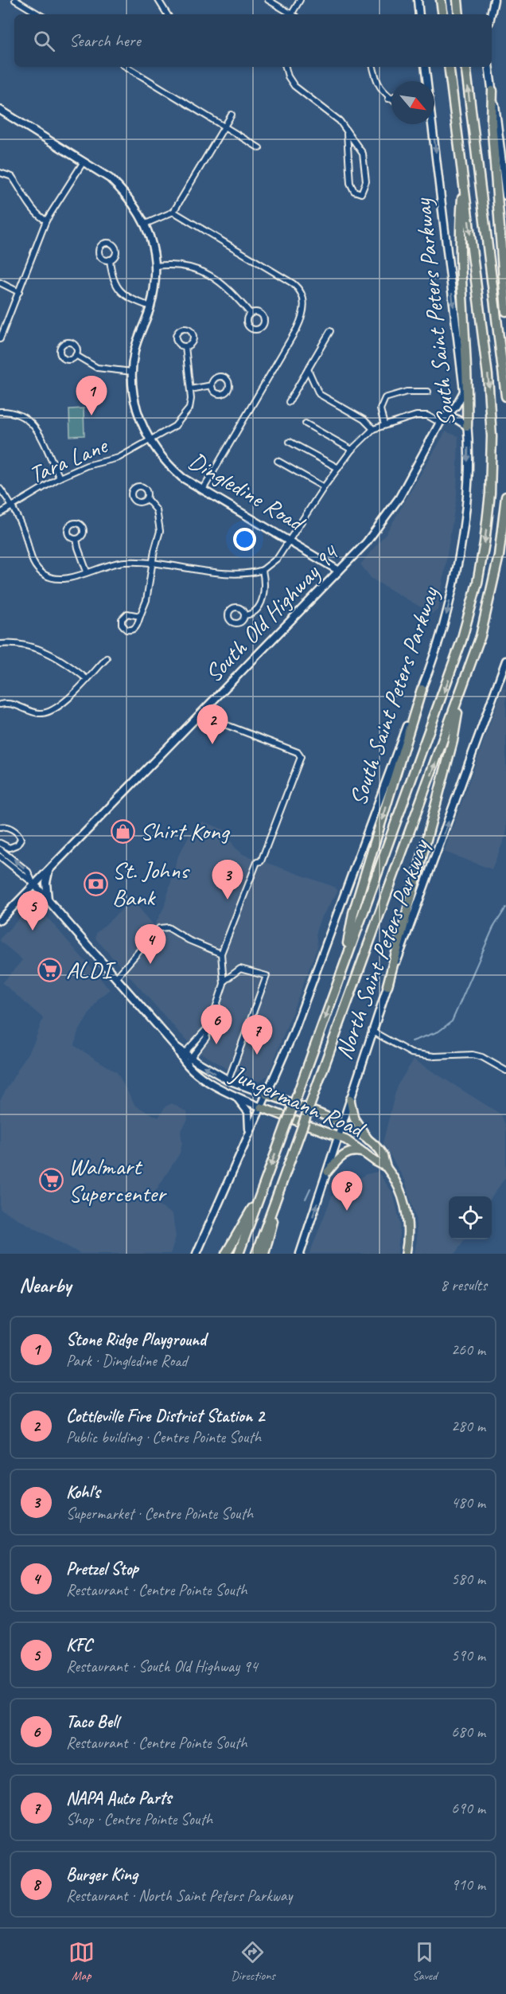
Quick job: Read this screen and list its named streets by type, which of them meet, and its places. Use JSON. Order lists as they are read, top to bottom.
{
  "streets": {
    "main road": [
      "South Saint Peters Parkway",
      "Dingledine Road",
      "South Old Highway 94",
      "North Saint Peters Parkway",
      "Jungermann Road"
    ],
    "street": ["Tara Lane"]
  },
  "crossings": [
    ["South Saint Peters Parkway", "South Old Highway 94"],
    ["South Saint Peters Parkway", "Jungermann Road"],
    ["Tara Lane", "Dingledine Road"],
    ["Dingledine Road", "South Old Highway 94"],
    ["South Old Highway 94", "Jungermann Road"],
    ["North Saint Peters Parkway", "Jungermann Road"]
  ],
  "one_way": ["South Saint Peters Parkway", "North Saint Peters Parkway"],
  "places": {
    "shop": ["Shirt Kong"],
    "bank": ["St. Johns Bank"],
    "supermarket": ["ALDI", "Walmart Supercenter"]
  },
  "north": "bottom right",
  "page": {
    "search": "Search here",
    "pins": [
      "1",
      "2",
      "3",
      "5",
      "4",
      "6",
      "7",
      "8"
    ],
    "heading": ["Nearby", "8 results"],
    "list": [
      {
        "mark": "1",
        "name": "Stone Ridge Playground",
        "note": "Park · Dingledine Road",
        "value": "260 m"
      },
      {
        "mark": "2",
        "name": "Cottleville Fire District Station 2",
        "note": "Public building · Centre Pointe South",
        "value": "280 m"
      },
      {
        "mark": "3",
        "name": "Kohl's",
        "note": "Supermarket · Centre Pointe South",
        "value": "480 m"
      },
      {
        "mark": "4",
        "name": "Pretzel Stop",
        "note": "Restaurant · Centre Pointe South",
        "value": "580 m"
      },
      {
        "mark": "5",
        "name": "KFC",
        "note": "Restaurant · South Old Highway 94",
        "value": "590 m"
      },
      {
        "mark": "6",
        "name": "Taco Bell",
        "note": "Restaurant · Centre Pointe South",
        "value": "680 m"
      },
      {
        "mark": "7",
        "name": "NAPA Auto Parts",
        "note": "Shop · Centre Pointe South",
        "value": "690 m"
      },
      {
        "mark": "8",
        "name": "Burger King",
        "note": "Restaurant · North Saint Peters Parkway",
        "value": "910 m"
      }
    ],
    "nav": ["Map", "Directions", "Saved"]
  }
}
